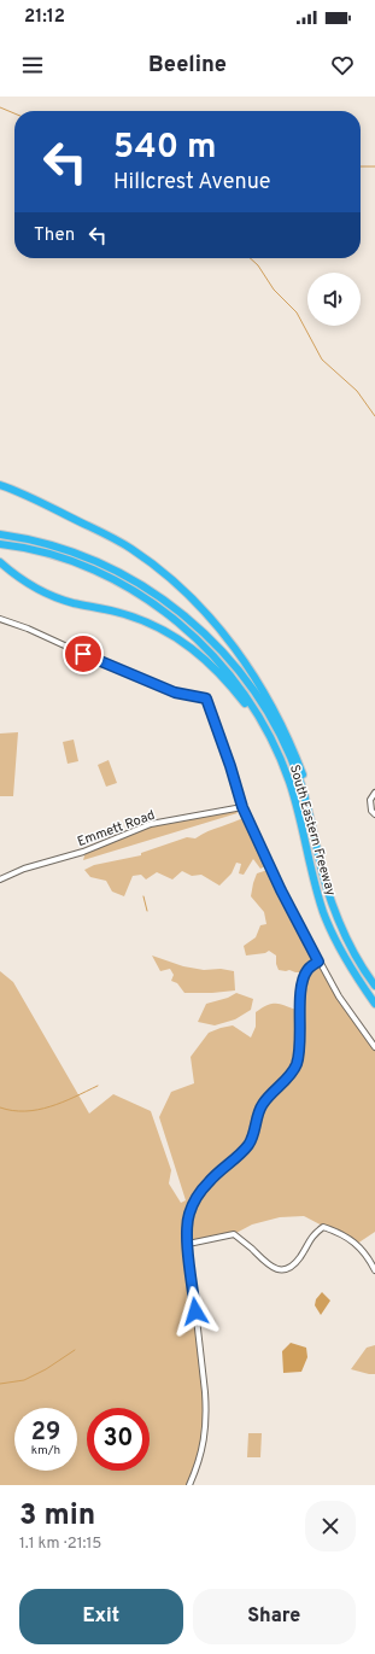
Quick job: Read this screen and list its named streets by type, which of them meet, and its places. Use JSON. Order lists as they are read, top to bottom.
{
  "streets": {
    "highway": ["South Eastern Freeway"],
    "street": ["Emmett Road"]
  },
  "page": {
    "status": "21:12",
    "header": "Beeline",
    "turn": ["540 m", "Hillcrest Avenue"],
    "then": "Then",
    "speed": "29 km/h",
    "limit": "30",
    "heading": ["3 min", "1.1 km · 21:15"],
    "buttons": ["Exit", "Share"]
  }
}
